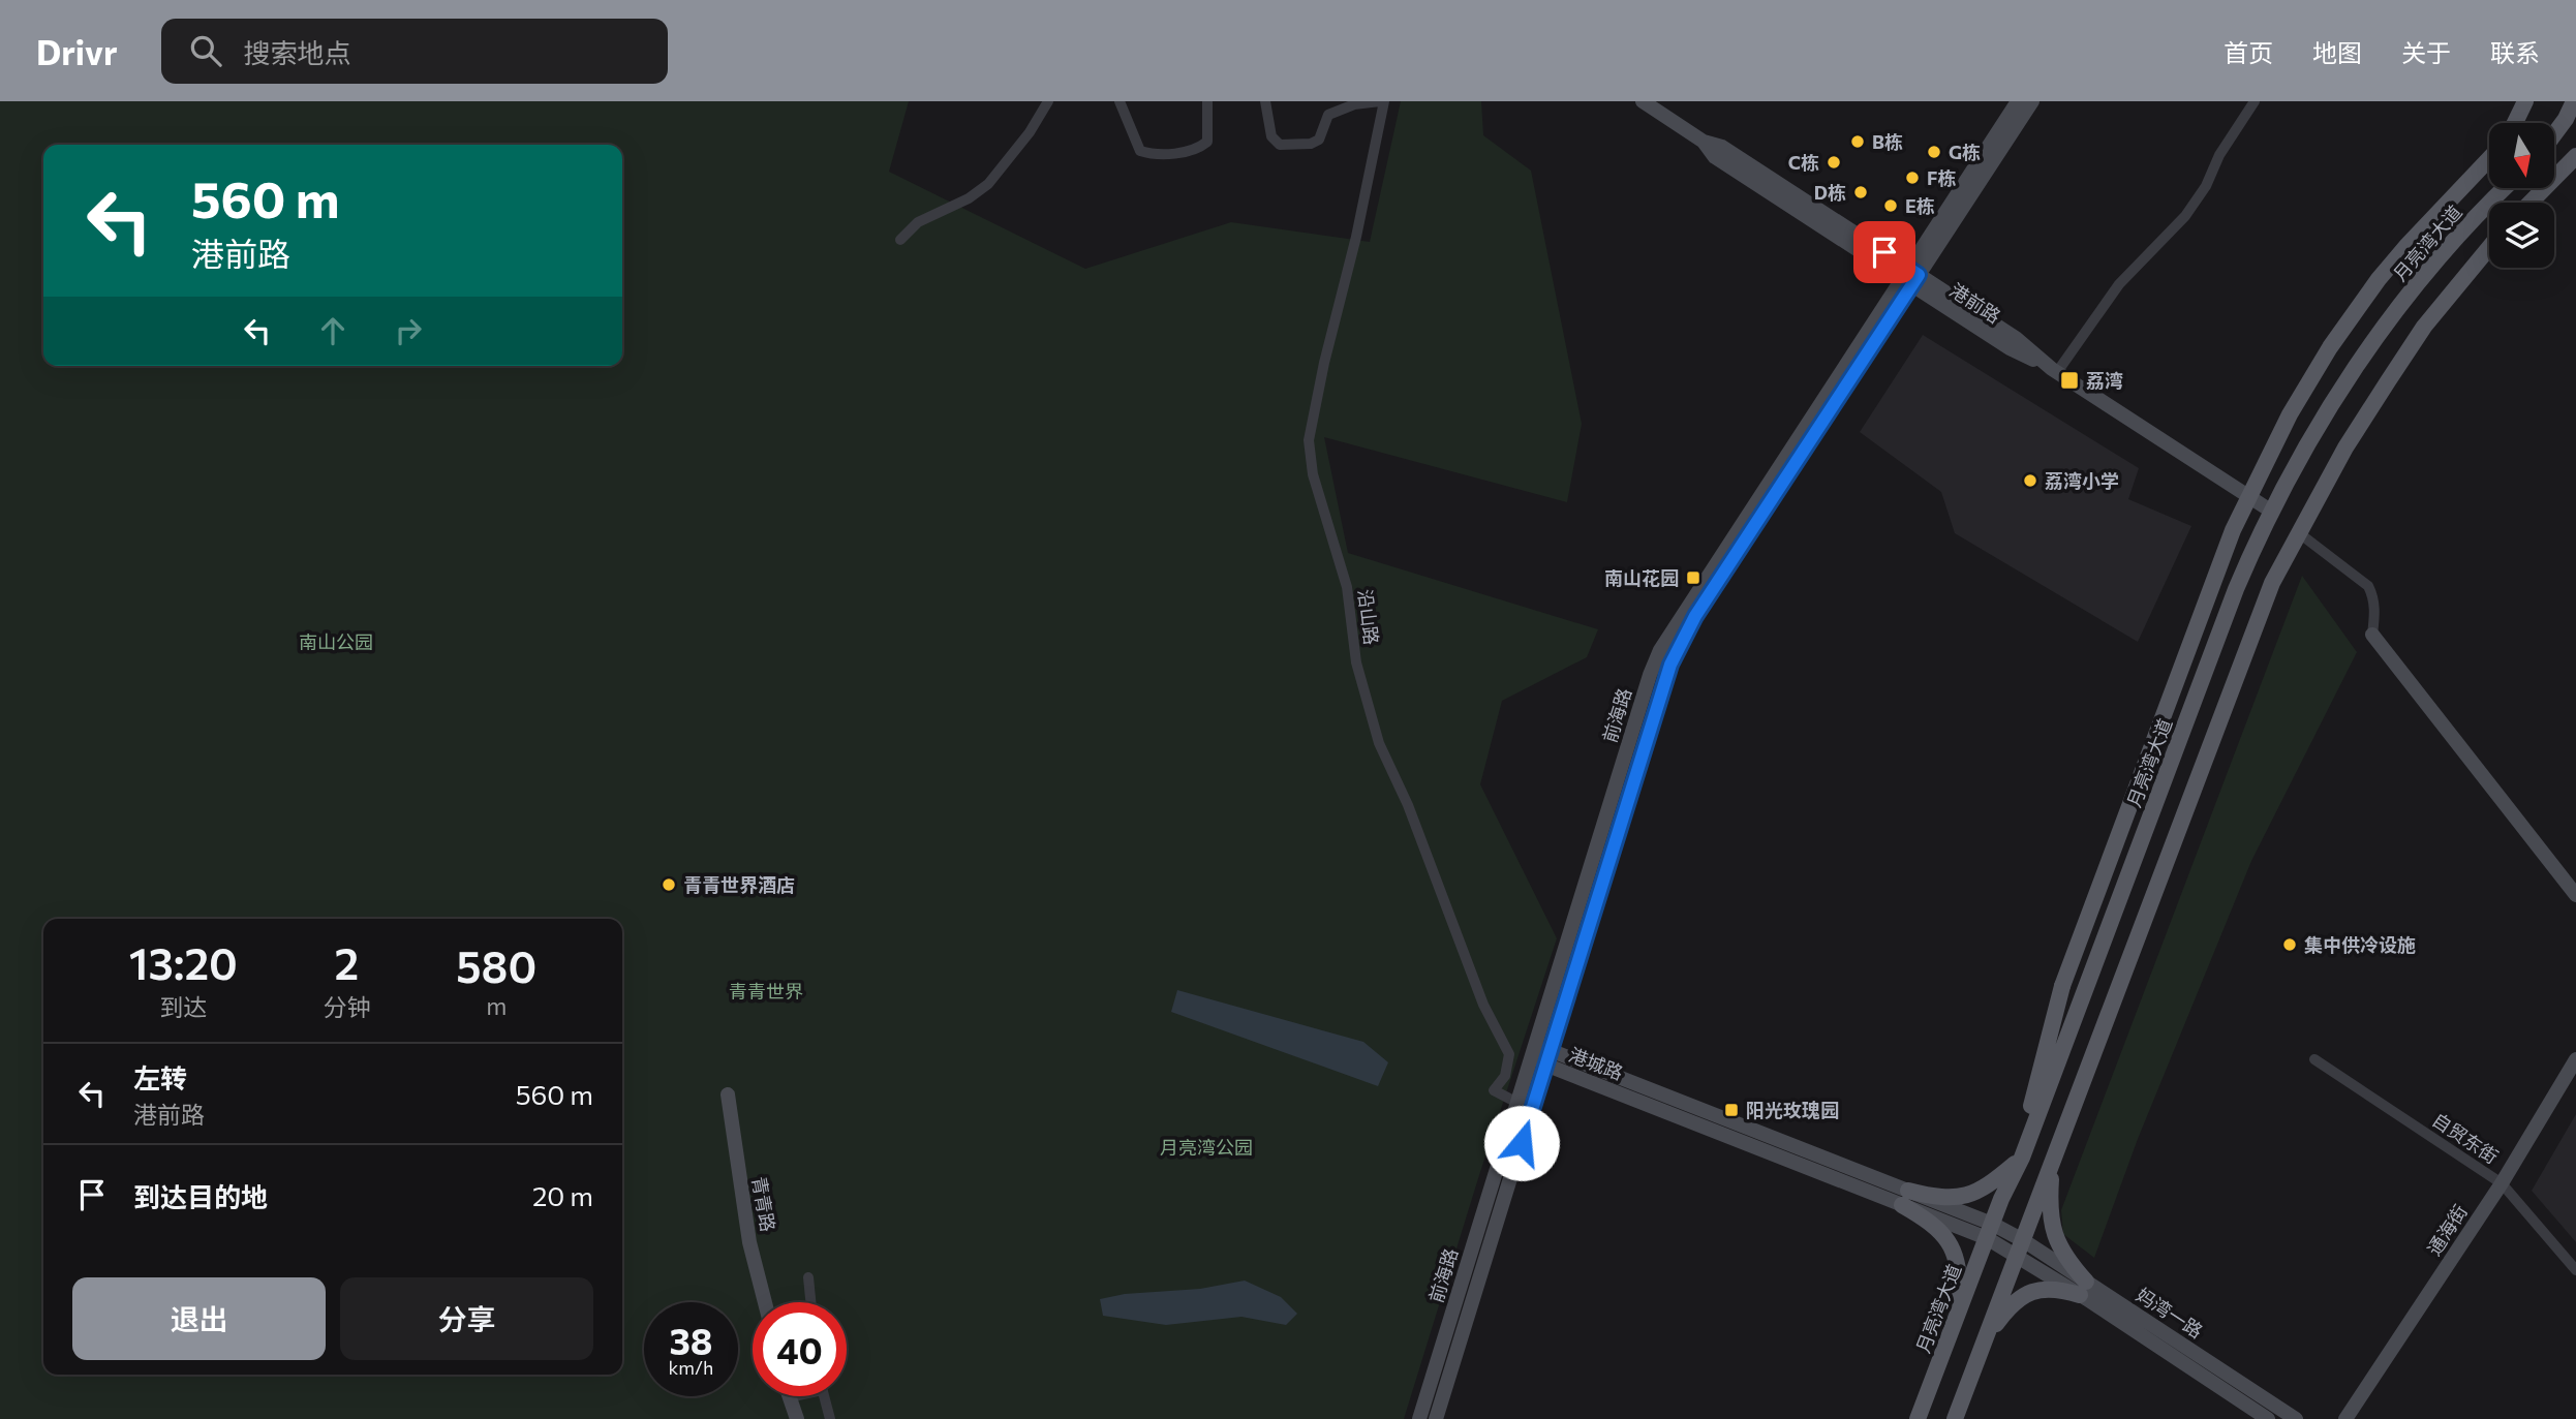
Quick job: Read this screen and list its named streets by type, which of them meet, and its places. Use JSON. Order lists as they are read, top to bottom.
{
  "streets": {
    "main road": ["月亮湾大道"],
    "street": [
      "港前路",
      "沿山路",
      "前海路",
      "港城路",
      "自贸东街",
      "青青路",
      "通海街",
      "妈湾一路"
    ]
  },
  "crossings": [
    ["月亮湾大道", "港前路"],
    ["月亮湾大道", "港城路"],
    ["港前路", "前海路"],
    ["沿山路", "前海路"],
    ["前海路", "港城路"],
    ["港城路", "妈湾一路"],
    ["自贸东街", "通海街"]
  ],
  "parks": ["南山公园", "青青世界", "月亮湾公园"],
  "places": {
    "other": [
      "B栋",
      "G栋",
      "C栋",
      "F栋",
      "D栋",
      "E栋",
      "荔湾小学",
      "青青世界酒店",
      "集中供冷设施"
    ],
    "transit": ["荔湾", "南山花园", "阳光玫瑰园"]
  },
  "north": "bottom",
  "page": {
    "header": "Drivr",
    "search": "搜索地点",
    "nav": [
      "首页",
      "地图",
      "关于",
      "联系"
    ],
    "turn": ["560 m", "港前路"],
    "eta": [
      "13:20",
      "到达",
      "2",
      "分钟",
      "580",
      "m"
    ],
    "list": [
      {
        "name": "左转",
        "note": "港前路",
        "value": "560 m"
      },
      {
        "name": "到达目的地",
        "value": "20 m"
      }
    ],
    "buttons": ["退出", "分享"],
    "speed": "38 km/h",
    "limit": "40"
  }
}
